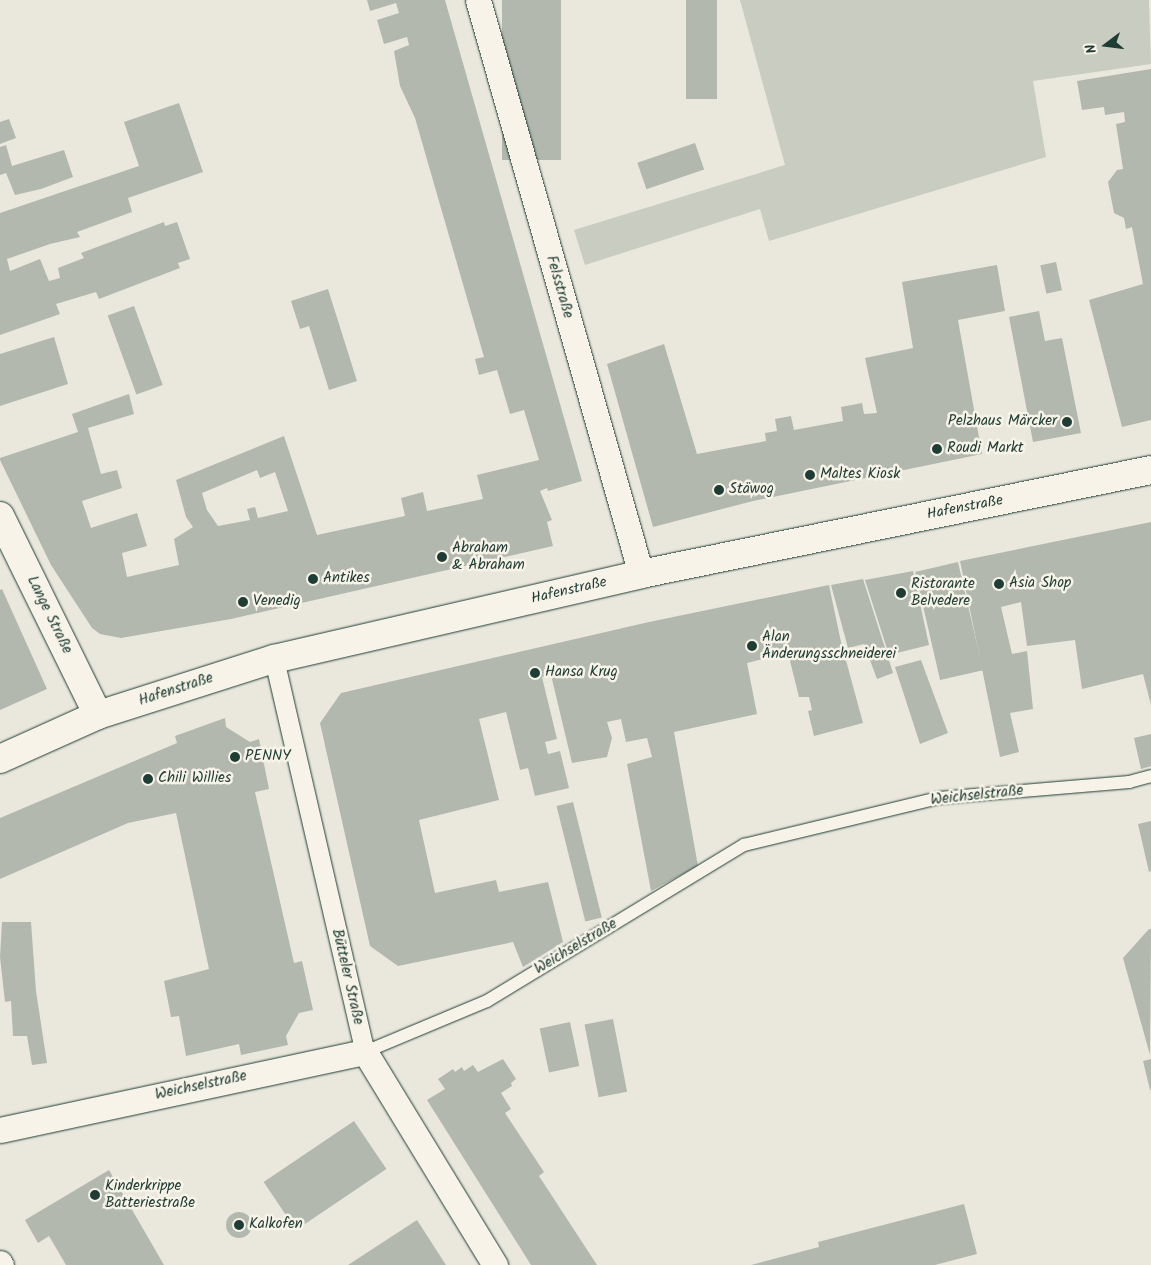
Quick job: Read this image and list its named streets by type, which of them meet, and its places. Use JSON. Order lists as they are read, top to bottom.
{
  "streets": {
    "street": [
      "Felsstraße",
      "Hafenstraße",
      "Lange Straße",
      "Weichselstraße",
      "Bütteler Straße"
    ]
  },
  "crossings": [
    ["Felsstraße", "Hafenstraße"],
    ["Hafenstraße", "Lange Straße"],
    ["Hafenstraße", "Bütteler Straße"],
    ["Weichselstraße", "Bütteler Straße"]
  ],
  "places": [
    "Pelzhaus Märcker",
    "Roudi Markt",
    "Maltes Kiosk",
    "Stäwog",
    "Abraham & Abraham",
    "Antikes",
    "Asia Shop",
    "Ristorante Belvedere",
    "Venedig",
    "Alan Änderungsschneiderei",
    "Hansa Krug",
    "PENNY",
    "Chili Willies",
    "Kinderkrippe Batteriestraße",
    "Kalkofen"
  ],
  "north": "left"
}
